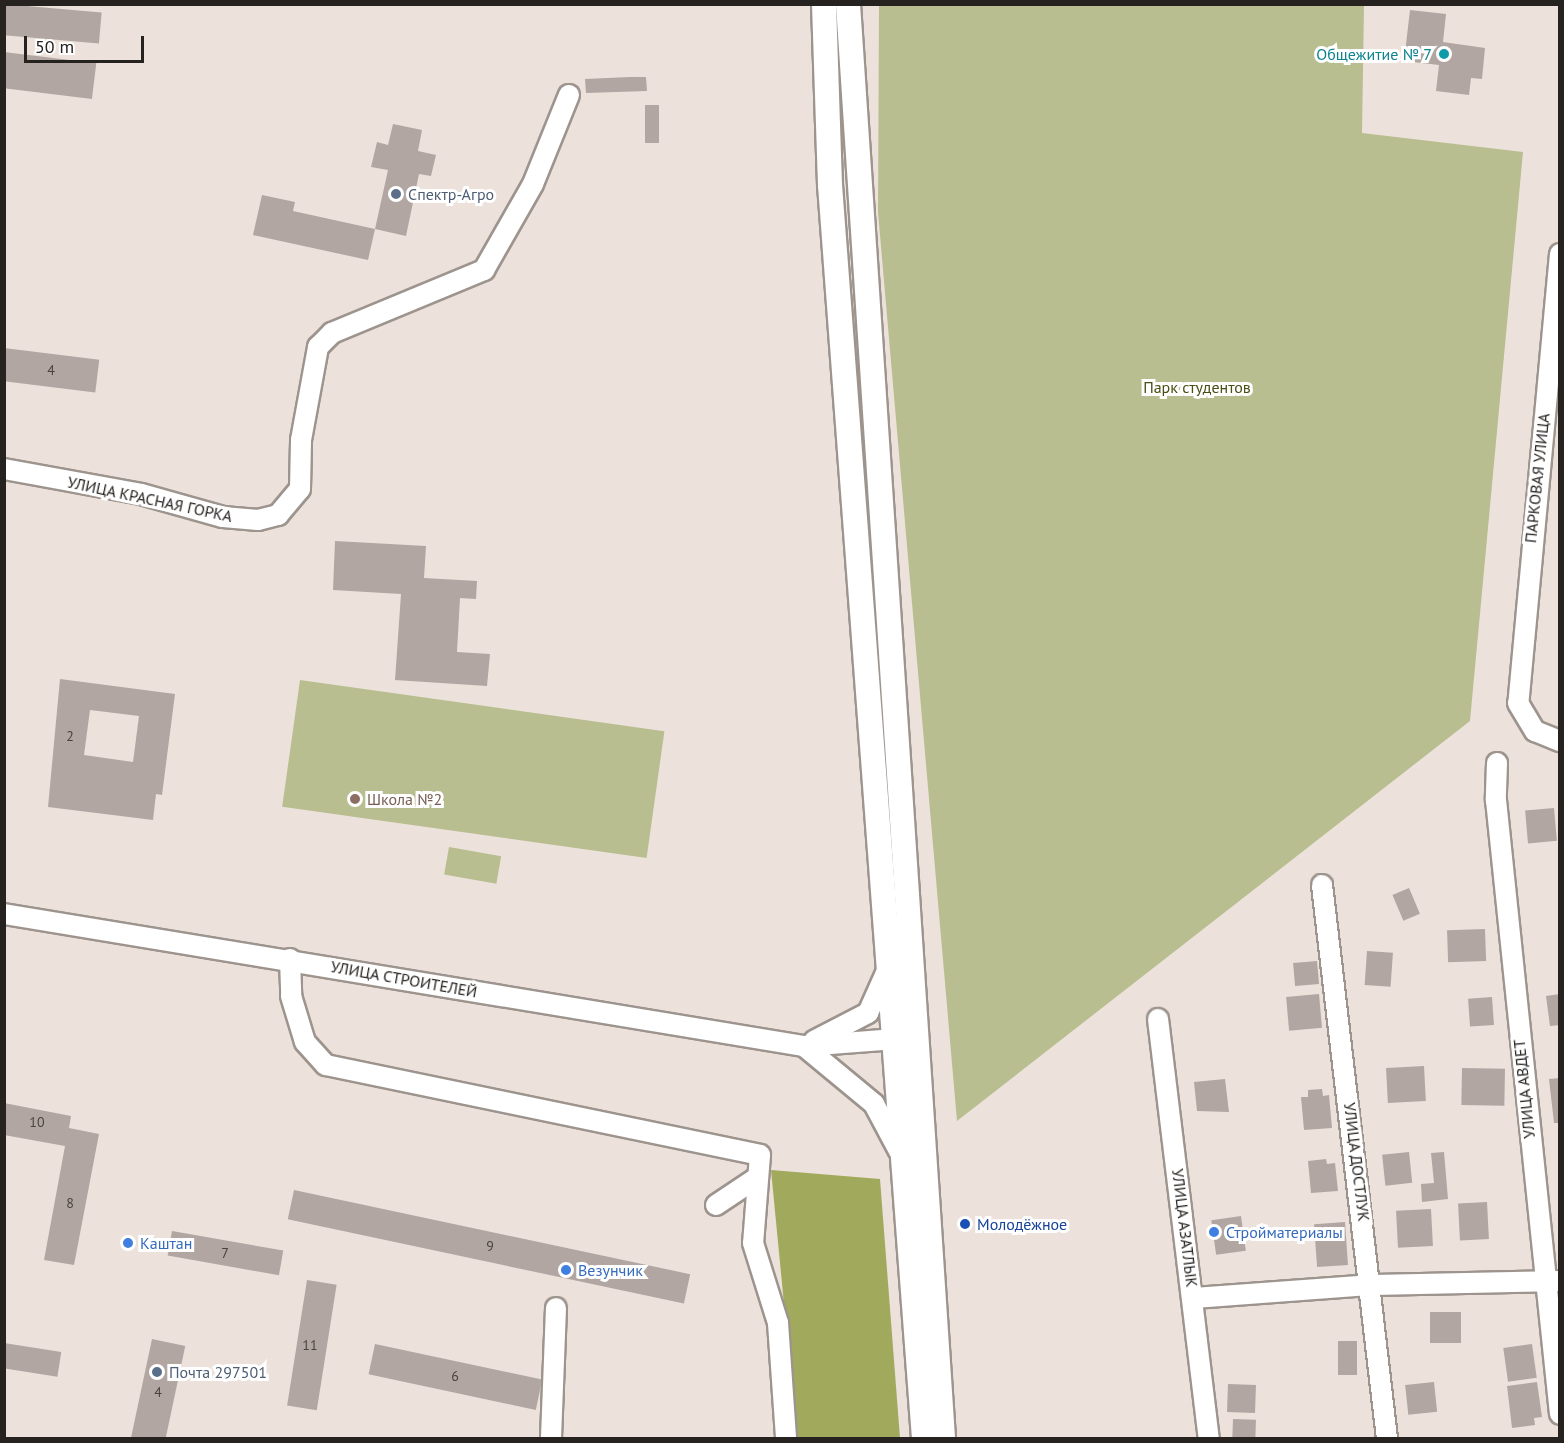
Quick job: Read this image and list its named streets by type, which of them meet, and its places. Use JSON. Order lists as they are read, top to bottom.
{
  "streets": {
    "street": [
      "ПАРКОВАЯ УЛИЦА",
      "УЛИЦА КРАСНАЯ ГОРКА",
      "УЛИЦА СТРОИТЕЛЕЙ",
      "УЛИЦА АВДЕТ",
      "УЛИЦА ДОСТЛУК",
      "УЛИЦА АЗАТЛЫК"
    ]
  },
  "parks": ["Парк студентов"],
  "places": [
    "Общежитие № 7",
    "Спектр-Агро",
    "Школа №2",
    "Молодёжное",
    "Стройматериалы",
    "Каштан",
    "Везунчик",
    "Почта 297501"
  ],
  "house_numbers": [
    "4",
    "2",
    "10",
    "8",
    "9",
    "7",
    "11",
    "6",
    "4"
  ],
  "scale_bar": "50 m"
}
